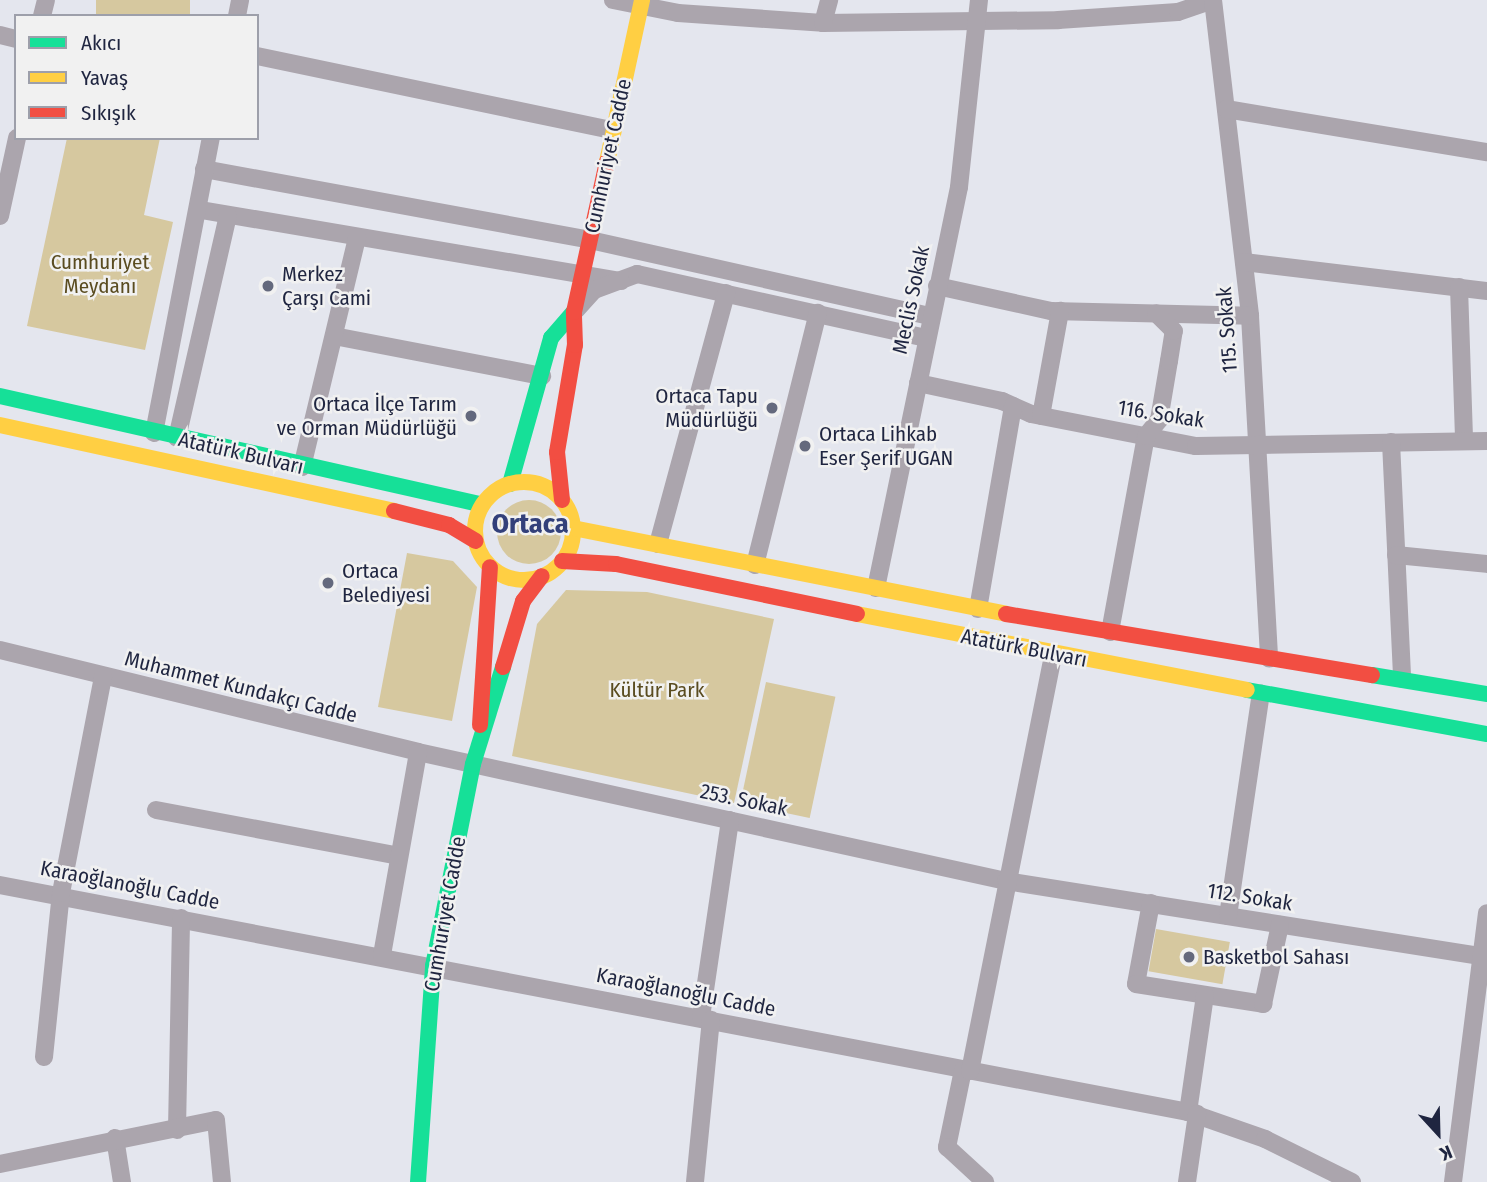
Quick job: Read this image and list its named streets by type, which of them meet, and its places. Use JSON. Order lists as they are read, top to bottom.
{
  "streets": {
    "main road": ["Cumhuriyet Cadde", "Atatürk Bulvarı"],
    "street": [
      "Meclis Sokak",
      "115. Sokak",
      "116. Sokak",
      "Muhammet Kundakçı Cadde",
      "253. Sokak",
      "Karaoğlanoğlu Cadde",
      "112. Sokak"
    ]
  },
  "crossings": [
    ["Cumhuriyet Cadde", "Atatürk Bulvarı"],
    ["Cumhuriyet Cadde", "Muhammet Kundakçı Cadde"],
    ["Cumhuriyet Cadde", "253. Sokak"],
    ["Cumhuriyet Cadde", "Karaoğlanoğlu Cadde"],
    ["Meclis Sokak", "116. Sokak"],
    ["Meclis Sokak", "Atatürk Bulvarı"],
    ["115. Sokak", "116. Sokak"],
    ["115. Sokak", "Atatürk Bulvarı"],
    ["Muhammet Kundakçı Cadde", "253. Sokak"],
    ["253. Sokak", "112. Sokak"]
  ],
  "districts": ["Ortaca"],
  "parks": ["Cumhuriyet Meydanı", "Kültür Park"],
  "places": [
    "Merkez Çarşı Cami",
    "Ortaca Tapu Müdürlüğü",
    "Ortaca İlçe Tarım ve Orman Müdürlüğü",
    "Ortaca Lihkab Eser Şerif UGAN",
    "Ortaca Belediyesi",
    "Basketbol Sahası"
  ],
  "legend": ["Akıcı", "Yavaş", "Sıkışık"],
  "north": "bottom"
}
